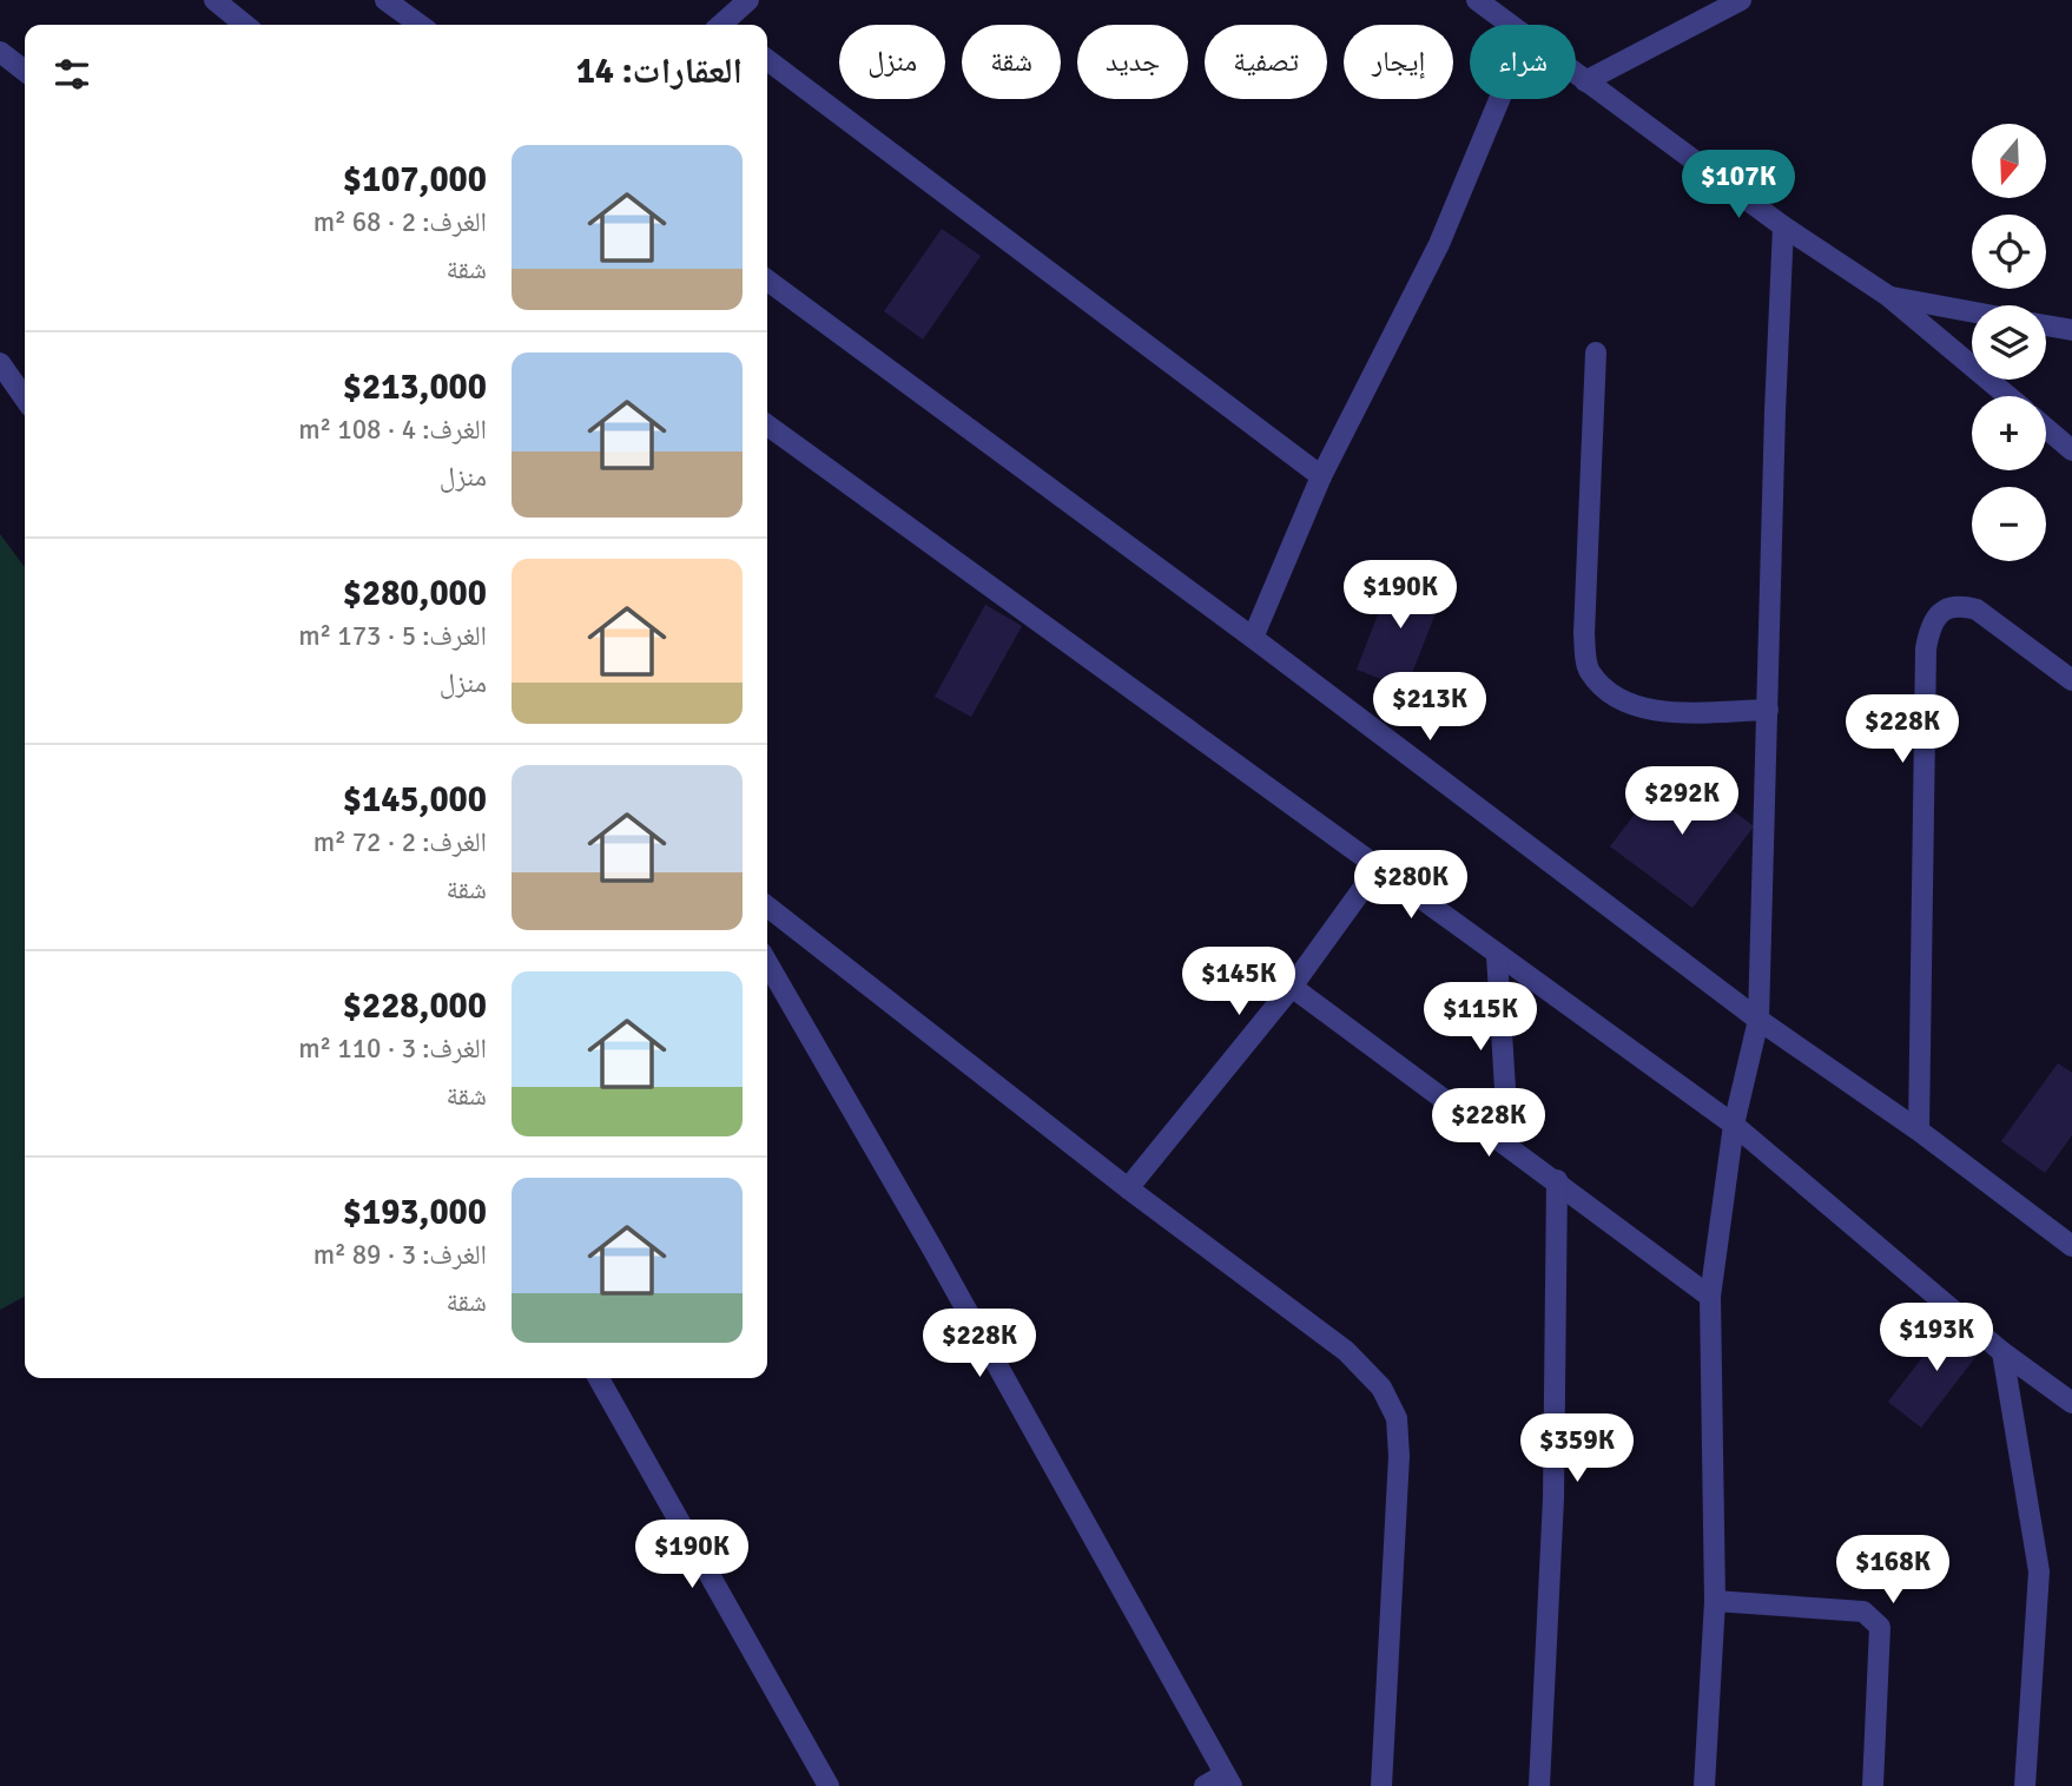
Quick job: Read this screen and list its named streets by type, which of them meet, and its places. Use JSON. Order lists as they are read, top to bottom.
{
  "north": "bottom",
  "page": {
    "chip": [
      "شراء",
      "إيجار",
      "تصفية",
      "جديد",
      "شقة",
      "منزل"
    ],
    "heading": "العقارات: 14",
    "map_buttons": ["+", "−"],
    "list": [
      {
        "name": "$107,000",
        "note": "الغرف: 2 · 68 m² · شقة"
      },
      {
        "name": "$213,000",
        "note": "الغرف: 4 · 108 m² · منزل"
      },
      {
        "name": "$280,000",
        "note": "الغرف: 5 · 173 m² · منزل"
      },
      {
        "name": "$145,000",
        "note": "الغرف: 2 · 72 m² · شقة"
      },
      {
        "name": "$228,000",
        "note": "الغرف: 3 · 110 m² · شقة"
      },
      {
        "name": "$193,000",
        "note": "الغرف: 3 · 89 m² · شقة"
      }
    ],
    "price": [
      "$107K",
      "$190K",
      "$213K",
      "$228K",
      "$292K",
      "$280K",
      "$145K",
      "$115K",
      "$228K",
      "$193K",
      "$228K",
      "$359K",
      "$190K",
      "$168K"
    ]
  }
}
